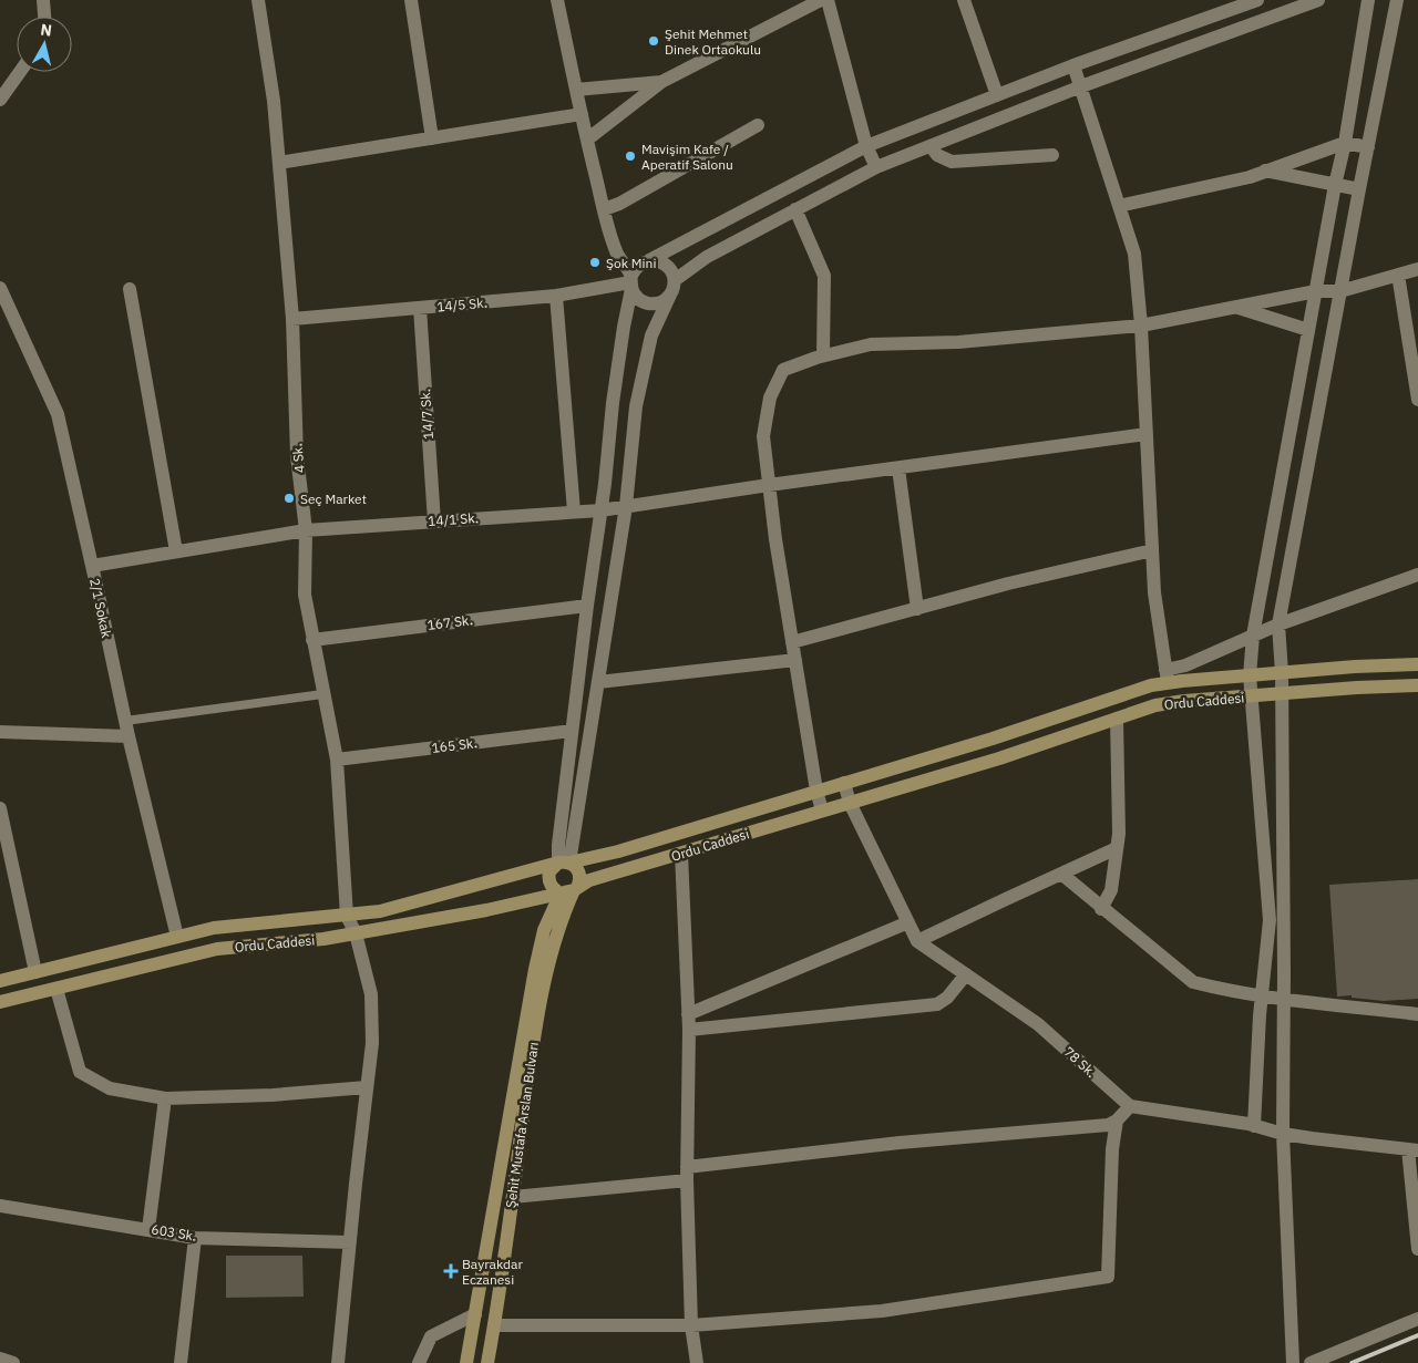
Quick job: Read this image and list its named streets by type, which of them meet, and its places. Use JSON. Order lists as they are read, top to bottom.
{
  "streets": {
    "main road": ["Ordu Caddesi", "Şehit Mustafa Arslan Bulvarı"],
    "street": [
      "14/5 Sk.",
      "14/7 Sk.",
      "4 Sk.",
      "14/1 Sk.",
      "2/1 Sokak",
      "167 Sk.",
      "165 Sk.",
      "78 Sk.",
      "603 Sk."
    ]
  },
  "crossings": [
    ["14/5 Sk.", "14/7 Sk."],
    ["14/5 Sk.", "4 Sk."],
    ["14/7 Sk.", "14/1 Sk."],
    ["4 Sk.", "14/1 Sk."],
    ["4 Sk.", "167 Sk."],
    ["4 Sk.", "Ordu Caddesi"],
    ["4 Sk.", "165 Sk."],
    ["14/1 Sk.", "2/1 Sokak"],
    ["2/1 Sokak", "Ordu Caddesi"],
    ["Ordu Caddesi", "Şehit Mustafa Arslan Bulvarı"]
  ],
  "places": {
    "other": [
      "Şehit Mehmet Dinek Ortaokulu",
      "Mavişim Kafe / Aperatif Salonu",
      "Şok Mini",
      "Seç Market"
    ],
    "health": ["Bayrakdar Eczanesi"]
  },
  "north": "top"
}
